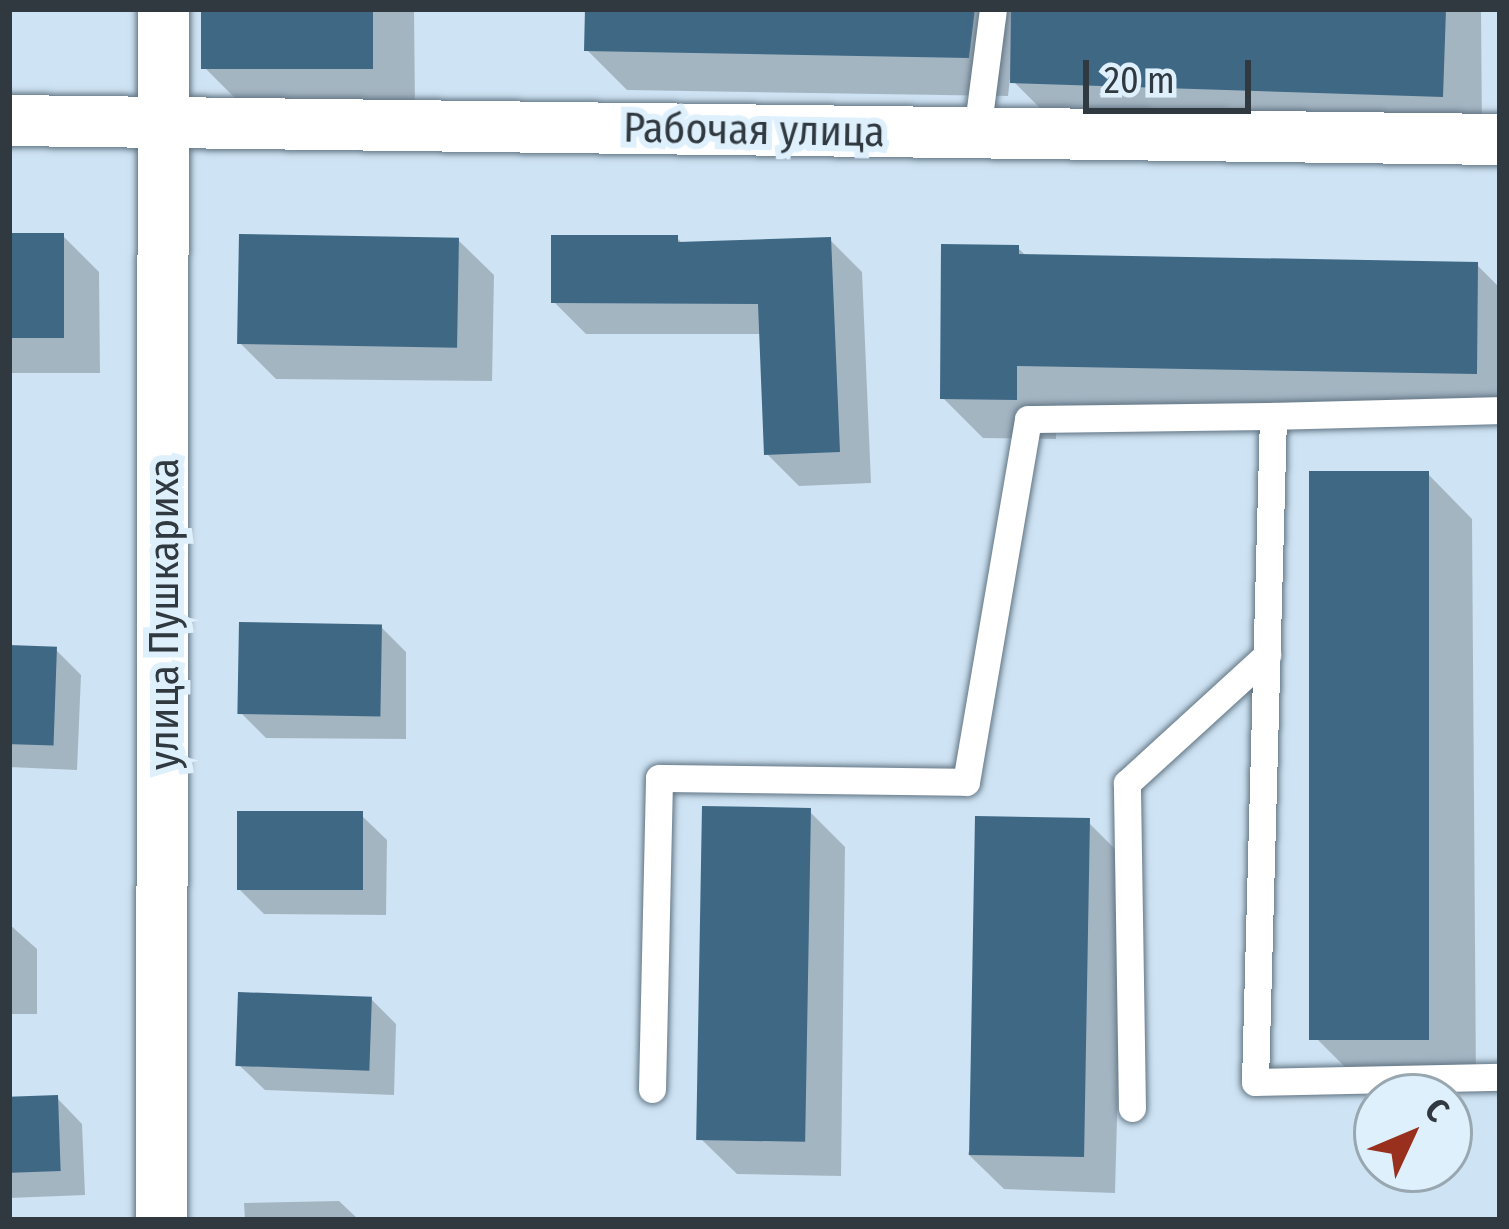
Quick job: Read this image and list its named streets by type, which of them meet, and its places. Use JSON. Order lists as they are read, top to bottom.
{
  "streets": {
    "street": ["Рабочая улица", "улица Пушкариха"]
  },
  "crossings": [
    ["Рабочая улица", "улица Пушкариха"]
  ],
  "scale_bar": "20 m",
  "north": "top right"
}
